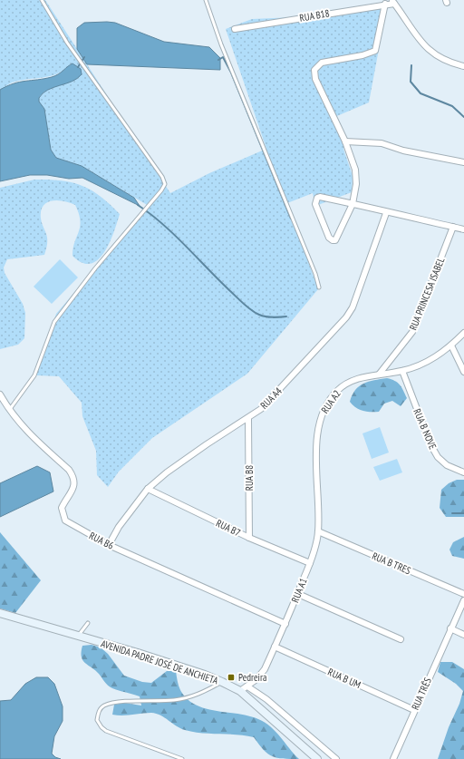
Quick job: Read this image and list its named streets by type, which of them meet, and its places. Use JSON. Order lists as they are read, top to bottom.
{
  "streets": {
    "main road": ["AVENIDA PADRE JOSÉ DE ANCHIETA"],
    "street": [
      "RUA B18",
      "RUA PRINCESA ISABEL",
      "RUA A4",
      "RUA A2",
      "RUA B NOVE",
      "RUA B8",
      "RUA B7",
      "RUA B6",
      "RUA B TRES",
      "RUA A1",
      "RUA B UM",
      "RUA TRÊS"
    ]
  },
  "crossings": [
    ["RUA PRINCESA ISABEL", "RUA A2"],
    ["RUA A4", "RUA B8"],
    ["RUA A4", "RUA B7"],
    ["RUA A4", "RUA B6"],
    ["RUA A2", "RUA B NOVE"],
    ["RUA A2", "RUA B TRES"],
    ["RUA A2", "RUA A1"],
    ["RUA B8", "RUA B7"],
    ["RUA B7", "RUA A1"],
    ["RUA B6", "RUA A1"],
    ["RUA B TRES", "RUA A1"],
    ["RUA A1", "AVENIDA PADRE JOSÉ DE ANCHIETA"],
    ["RUA A1", "RUA B UM"],
    ["RUA B UM", "RUA TRÊS"]
  ],
  "places": {
    "transit": ["Pedreira"]
  }
}
